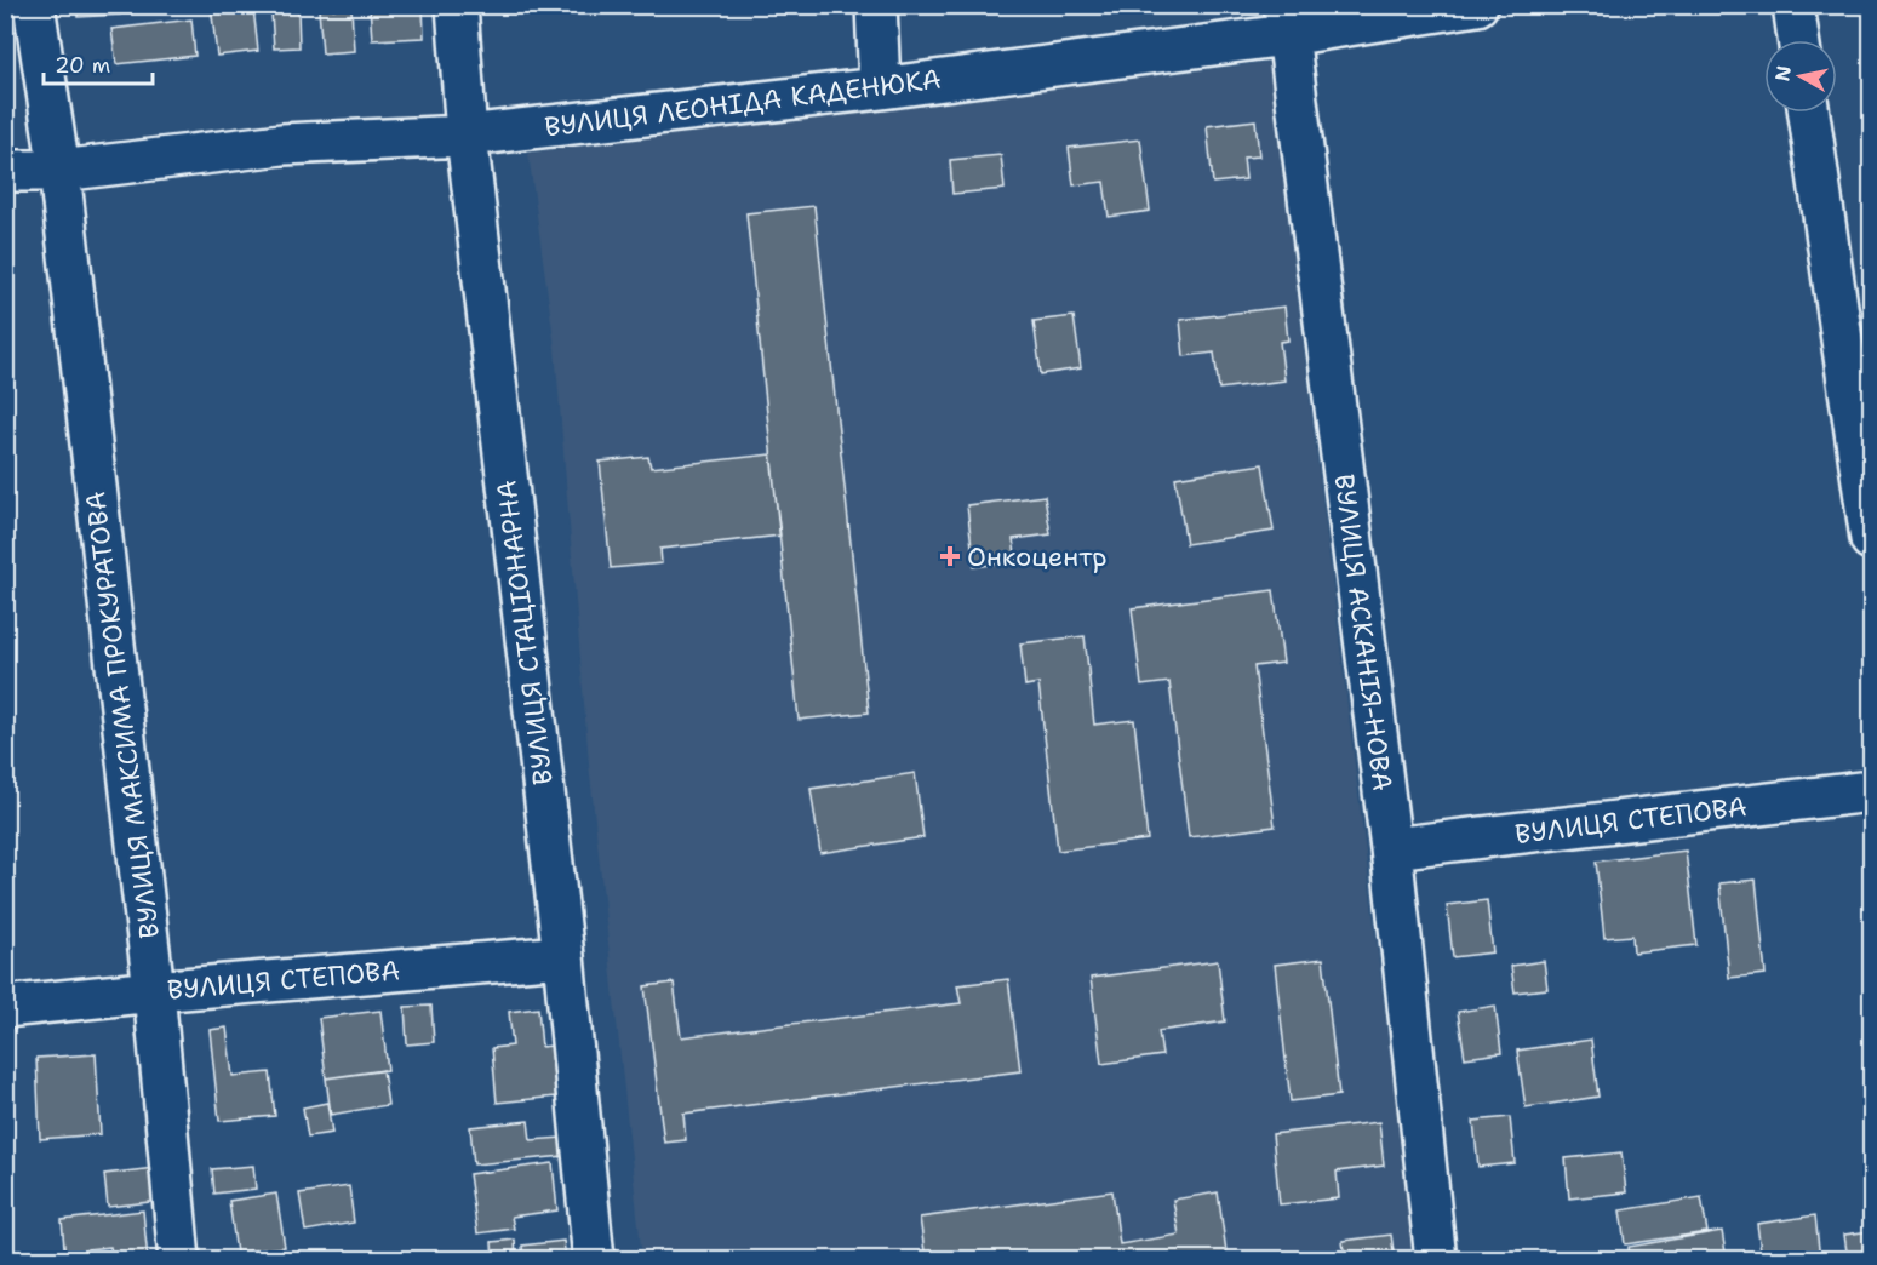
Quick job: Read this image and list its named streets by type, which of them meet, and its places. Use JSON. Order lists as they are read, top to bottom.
{
  "streets": {
    "street": [
      "ВУЛИЦЯ ЛЕОНІДА КАДЕНЮКА",
      "ВУЛИЦЯ СТАЦІОНАРНА",
      "ВУЛИЦЯ АСКАНІЯ-НОВА",
      "ВУЛИЦЯ МАКСИМА ПРОКУРАТОВА",
      "ВУЛИЦЯ СТЕПОВА"
    ]
  },
  "crossings": [
    ["ВУЛИЦЯ ЛЕОНІДА КАДЕНЮКА", "ВУЛИЦЯ СТАЦІОНАРНА"],
    ["ВУЛИЦЯ ЛЕОНІДА КАДЕНЮКА", "ВУЛИЦЯ АСКАНІЯ-НОВА"],
    ["ВУЛИЦЯ ЛЕОНІДА КАДЕНЮКА", "ВУЛИЦЯ МАКСИМА ПРОКУРАТОВА"],
    ["ВУЛИЦЯ СТАЦІОНАРНА", "ВУЛИЦЯ СТЕПОВА"],
    ["ВУЛИЦЯ АСКАНІЯ-НОВА", "ВУЛИЦЯ СТЕПОВА"],
    ["ВУЛИЦЯ МАКСИМА ПРОКУРАТОВА", "ВУЛИЦЯ СТЕПОВА"]
  ],
  "places": {
    "health": ["Онкоцентр"]
  },
  "scale_bar": "20 m",
  "north": "left"
}
